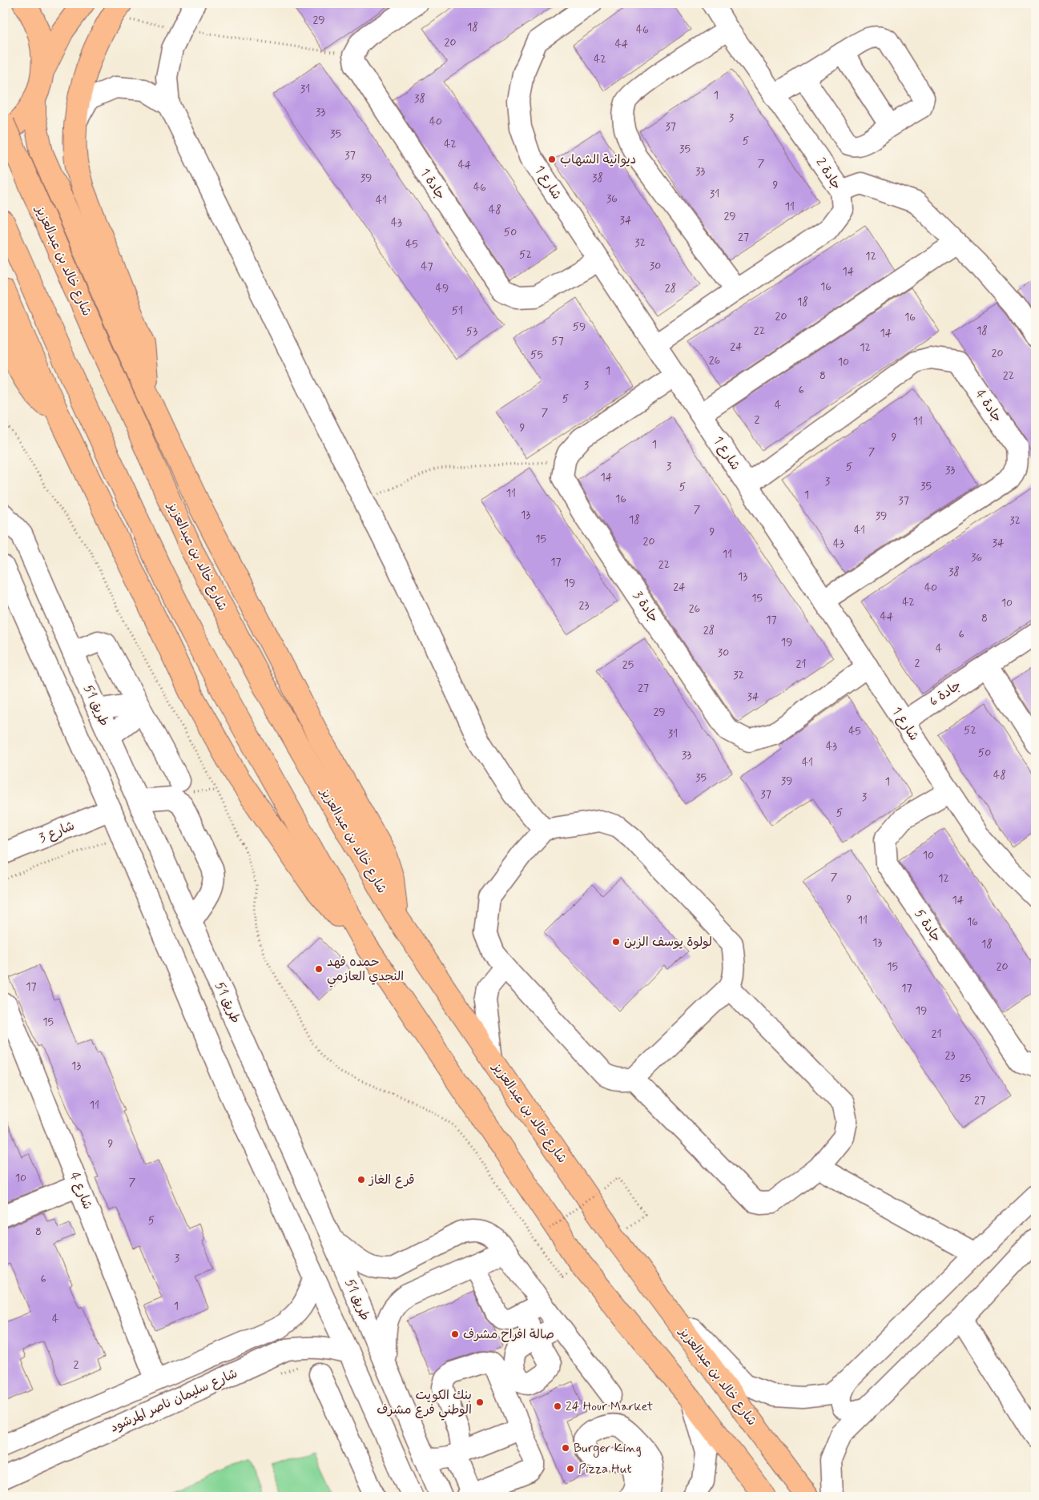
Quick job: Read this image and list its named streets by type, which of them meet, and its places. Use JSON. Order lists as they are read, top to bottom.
{
  "streets": {
    "main road": ["شارع خالد بن عبدالعزيز"],
    "street": [
      "جادة 2",
      "شارع 1",
      "جادة 1",
      "جادة 4",
      "جادة 3",
      "جادة 6",
      "طريق 51",
      "شارع 3",
      "جادة 5",
      "شارع 4",
      "شارع سليمان ناصر المرشود"
    ]
  },
  "crossings": [
    ["جادة 2", "شارع 1"],
    ["شارع 1", "جادة 1"],
    ["شارع 1", "جادة 4"],
    ["شارع 1", "جادة 3"],
    ["شارع 1", "جادة 6"],
    ["شارع 1", "جادة 5"],
    ["شارع 4", "شارع سليمان ناصر المرشود"]
  ],
  "places": [
    "ديوانية الشهاب",
    "لولوة يوسف الزبن",
    "حمده فهد النجدي العازمي",
    "قرع الغاز",
    "صالة افراح مشرف",
    "بنك الكويت الوطني فرع مشرف",
    "24 Hour Market",
    "Burger King",
    "Pizza Hut"
  ],
  "house_numbers": [
    "29",
    "18",
    "46",
    "20",
    "44",
    "42",
    "31",
    "1",
    "38",
    "33",
    "3",
    "40",
    "37",
    "35",
    "5",
    "42",
    "35",
    "37",
    "7",
    "44",
    "33",
    "39",
    "38",
    "9",
    "46",
    "31",
    "36",
    "41",
    "11",
    "48",
    "29",
    "34",
    "43",
    "50",
    "27",
    "32",
    "45",
    "52",
    "12",
    "30",
    "47",
    "14",
    "16",
    "49",
    "28",
    "18",
    "51",
    "20",
    "16",
    "59",
    "22",
    "18",
    "53",
    "14",
    "57",
    "24",
    "12",
    "20",
    "55",
    "26",
    "10",
    "1",
    "8",
    "22",
    "3",
    "6",
    "5",
    "4",
    "7",
    "2",
    "11",
    "9",
    "9",
    "1",
    "7",
    "3",
    "5",
    "33",
    "14",
    "3",
    "35",
    "5",
    "11",
    "1",
    "16",
    "37",
    "7",
    "13",
    "39",
    "18",
    "32",
    "41",
    "9",
    "15",
    "20",
    "34",
    "43",
    "11",
    "36",
    "17",
    "22",
    "38",
    "13",
    "19",
    "24",
    "40",
    "15",
    "42",
    "10",
    "23",
    "26",
    "44",
    "8",
    "17",
    "28",
    "6",
    "19",
    "4",
    "30",
    "2",
    "21",
    "25",
    "32",
    "27",
    "34",
    "29",
    "52",
    "45",
    "31",
    "43",
    "50",
    "33",
    "41",
    "48",
    "35",
    "39",
    "1",
    "37",
    "3",
    "5",
    "10",
    "7",
    "12",
    "9",
    "14",
    "11",
    "16",
    "13",
    "18",
    "15",
    "20",
    "17",
    "17",
    "19",
    "15",
    "21",
    "23",
    "13",
    "25",
    "27",
    "11",
    "9",
    "10",
    "7",
    "5",
    "8",
    "3",
    "6",
    "1",
    "4",
    "2"
  ]
}
